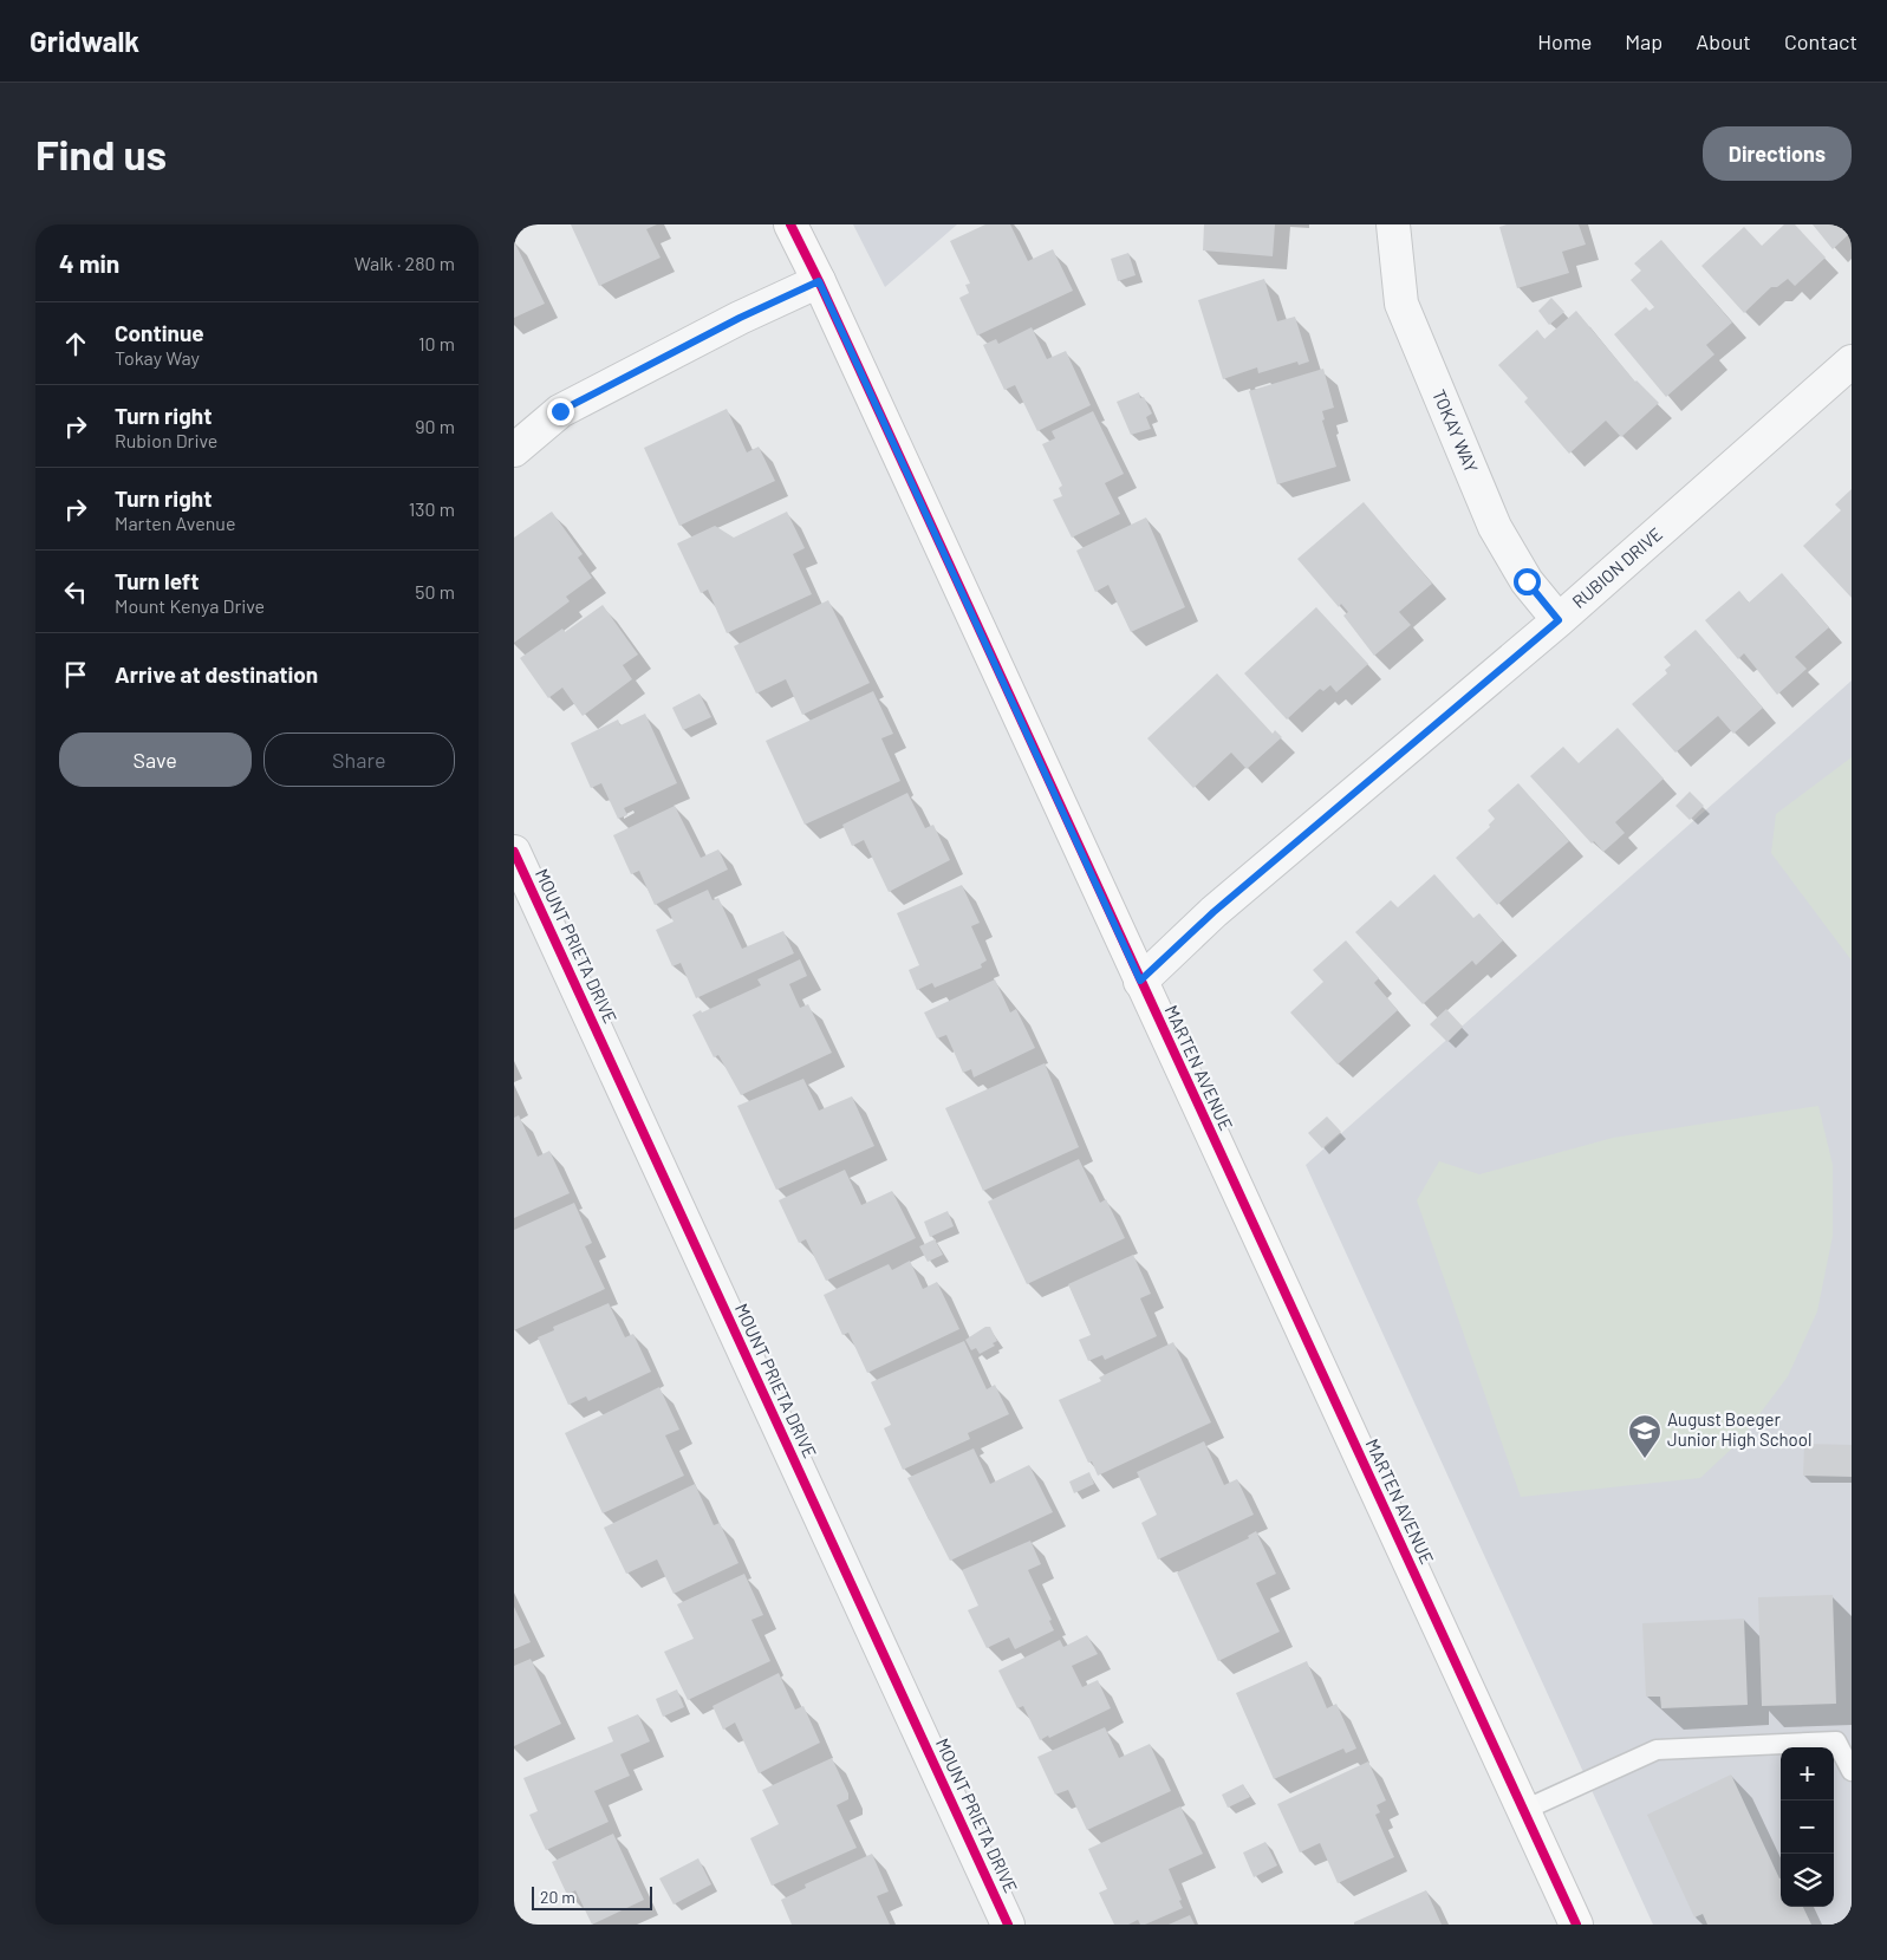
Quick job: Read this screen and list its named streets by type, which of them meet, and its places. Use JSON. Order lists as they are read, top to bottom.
{
  "streets": {
    "street": [
      "TOKAY WAY",
      "RUBION DRIVE",
      "MOUNT PRIETA DRIVE",
      "MARTEN AVENUE"
    ]
  },
  "crossings": [
    ["TOKAY WAY", "RUBION DRIVE"],
    ["RUBION DRIVE", "MARTEN AVENUE"]
  ],
  "places": {
    "school or university": ["August Boeger Junior High School"]
  },
  "scale_bar": "20 m",
  "page": {
    "header": "Gridwalk",
    "nav": [
      "Home",
      "Map",
      "About",
      "Contact"
    ],
    "buttons": [
      "Directions",
      ["Save", "Share"]
    ],
    "title": "Find us",
    "heading": ["4 min", "Walk · 280 m"],
    "list": [
      ["Continue", "Tokay Way", "10 m"],
      ["Turn right", "Rubion Drive", "90 m"],
      ["Turn right", "Marten Avenue", "130 m"],
      ["Turn left", "Mount Kenya Drive", "50 m"],
      "Arrive at destination"
    ],
    "map_buttons": ["+", "−"],
    "scale": "20 m"
  }
}
